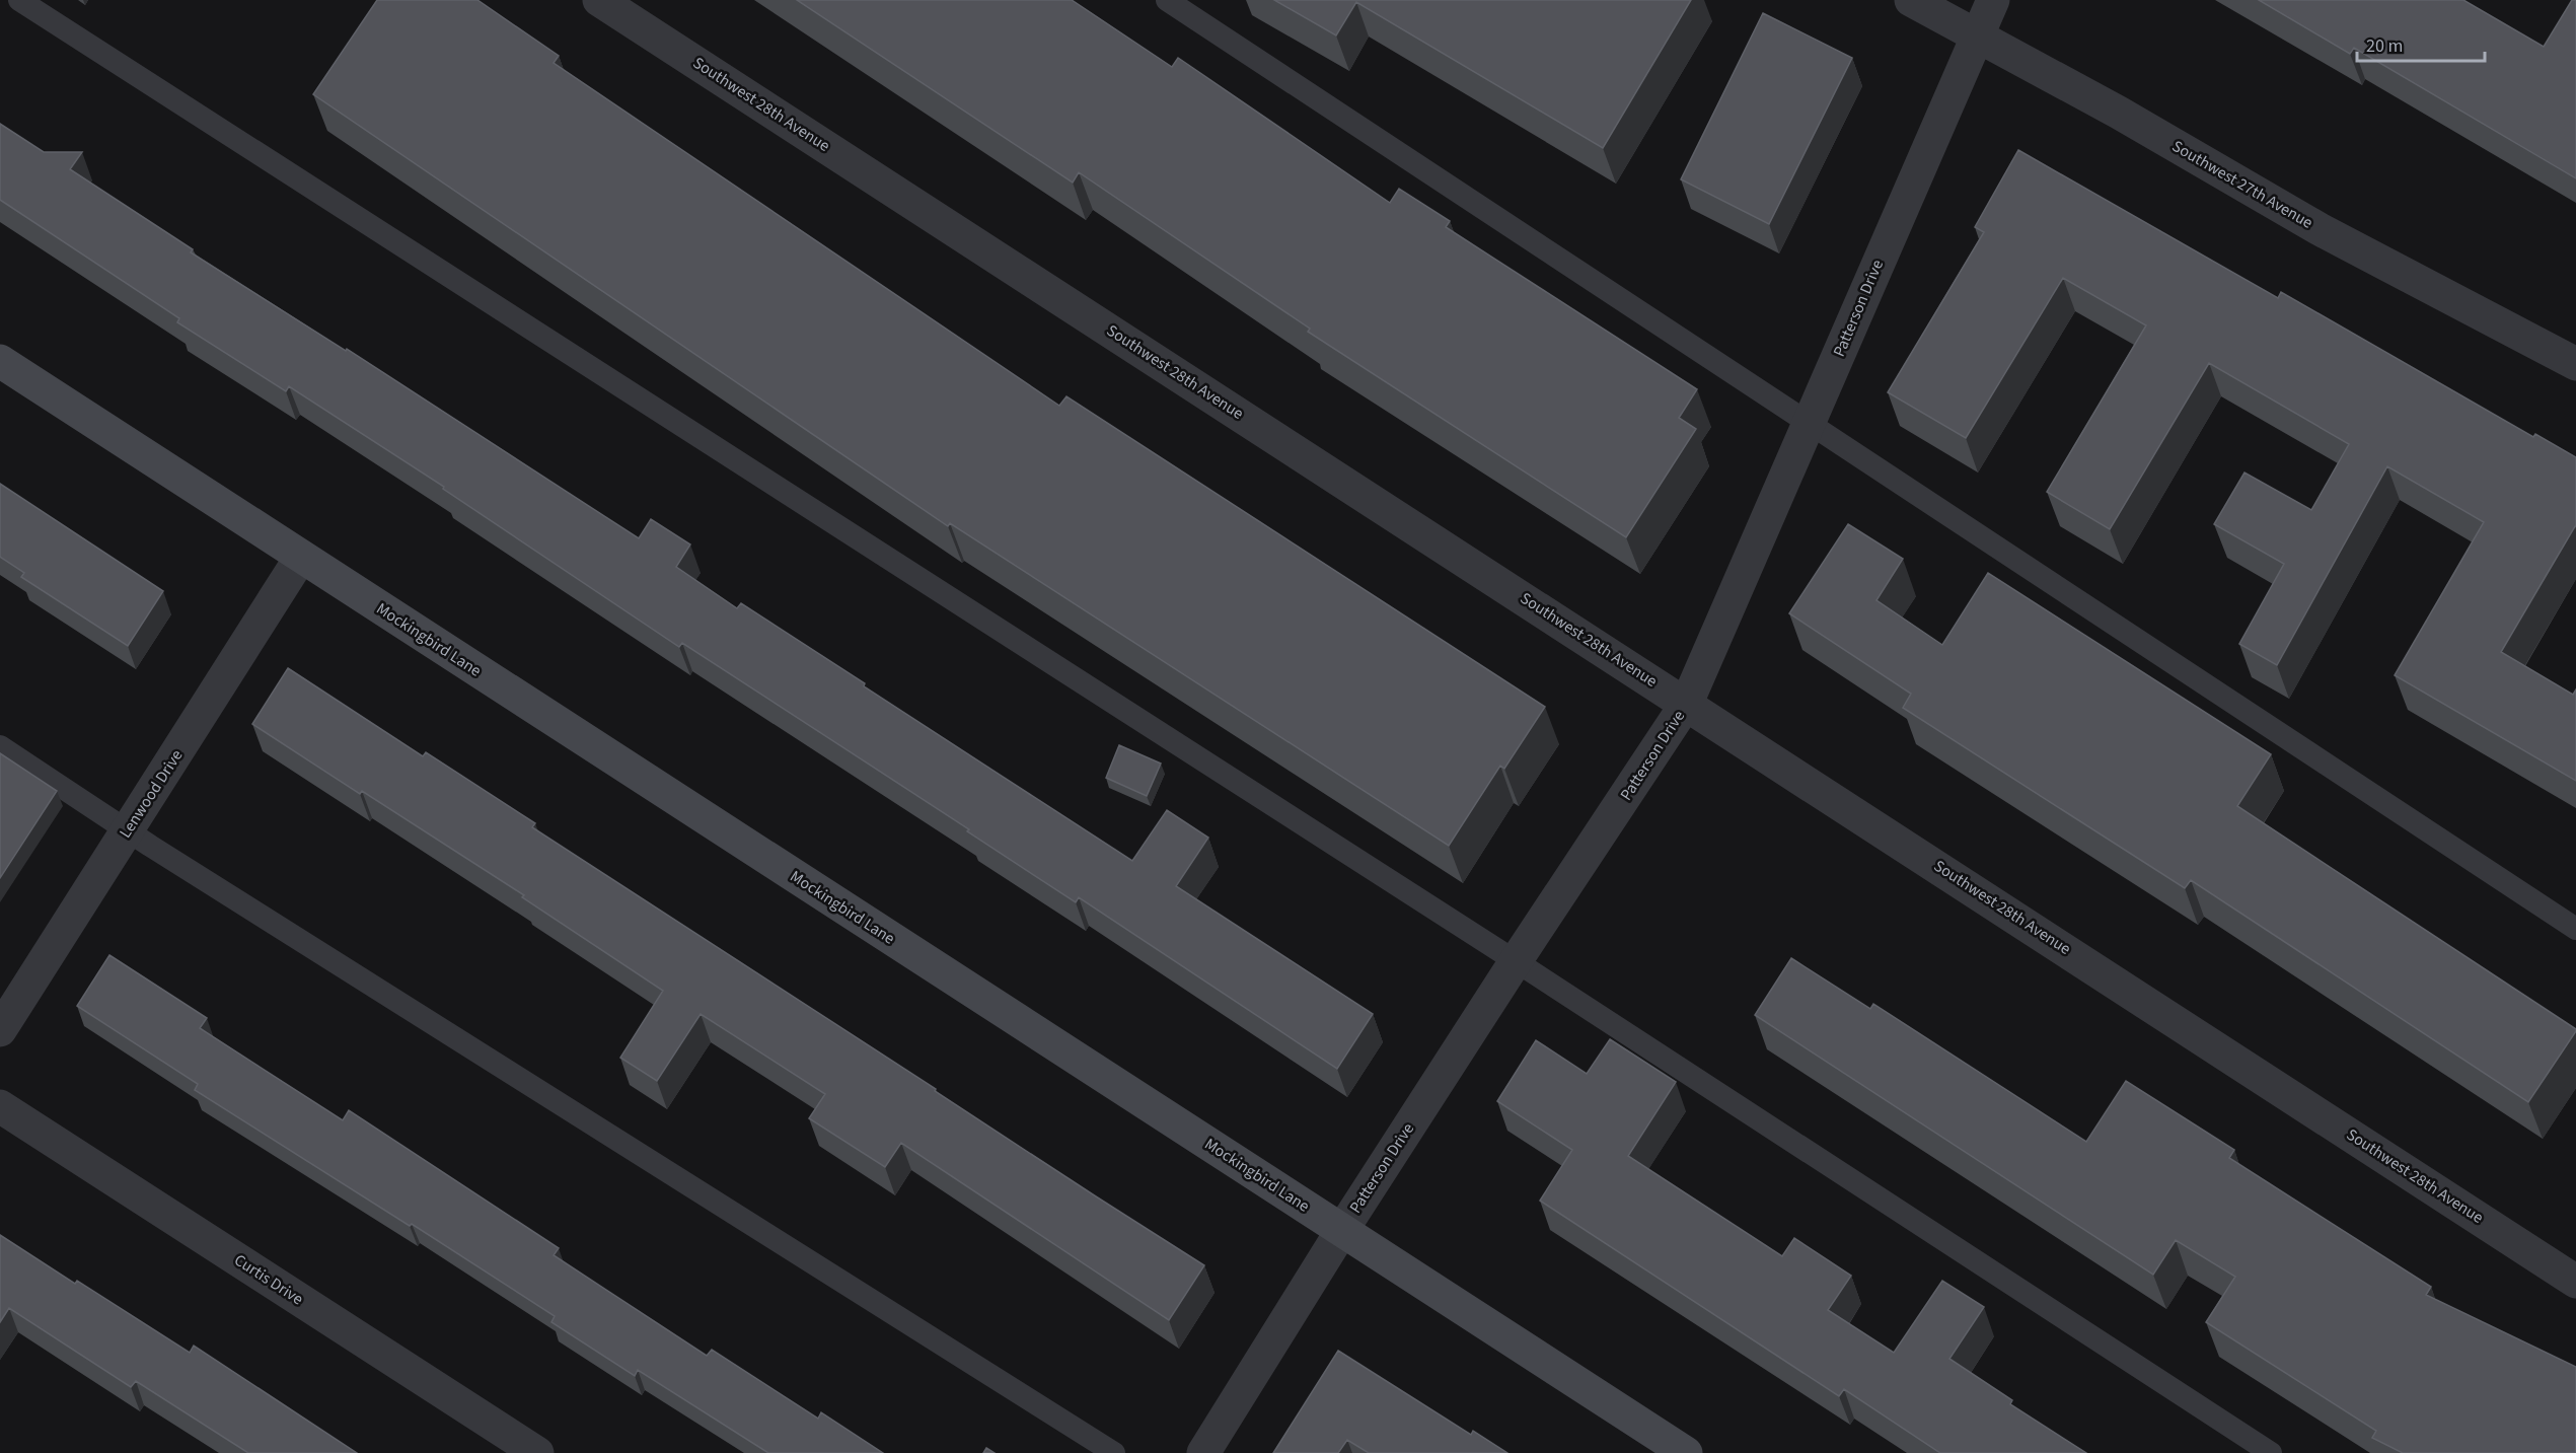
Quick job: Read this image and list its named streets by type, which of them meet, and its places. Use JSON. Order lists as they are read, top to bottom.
{
  "streets": {
    "main road": ["Mockingbird Lane"],
    "street": [
      "Southwest 28th Avenue",
      "Southwest 27th Avenue",
      "Patterson Drive",
      "Lenwood Drive",
      "Curtis Drive"
    ]
  },
  "crossings": [
    ["Southwest 28th Avenue", "Patterson Drive"],
    ["Southwest 27th Avenue", "Patterson Drive"],
    ["Patterson Drive", "Mockingbird Lane"],
    ["Mockingbird Lane", "Lenwood Drive"]
  ],
  "scale_bar": "20 m"
}
